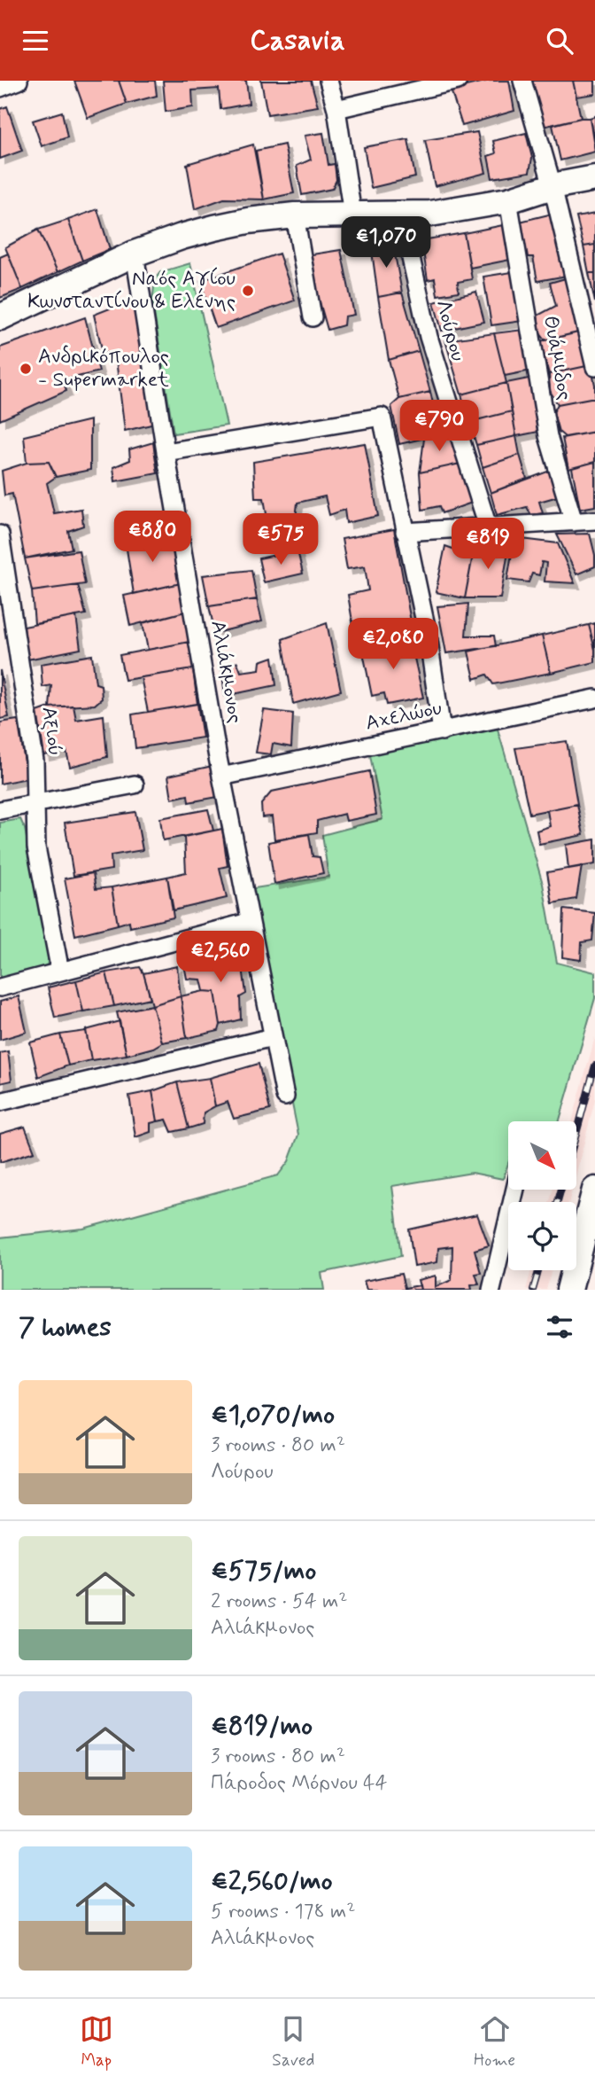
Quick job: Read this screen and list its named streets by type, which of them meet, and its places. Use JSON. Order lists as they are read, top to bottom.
{
  "streets": {
    "street": [
      "Λούρου",
      "Θυάμιδος",
      "Αλιάκμονος",
      "Αχελώου",
      "Αξιού"
    ]
  },
  "crossings": [
    ["Αλιάκμονος", "Αχελώου"]
  ],
  "places": ["Ναός Αγίου Κωνσταντίνου & Ελένης", "Ανδρικόπουλος - Supermarket"],
  "north": "bottom right",
  "page": {
    "header": "Casavia",
    "price": [
      "€1,070",
      "€790",
      "€880",
      "€575",
      "€819",
      "€2,080",
      "€2,560"
    ],
    "heading": "7 homes",
    "list": [
      {
        "name": "€1,070/mo",
        "note": "3 rooms · 80 m² · Λούρου"
      },
      {
        "name": "€575/mo",
        "note": "2 rooms · 54 m² · Αλιάκμονος"
      },
      {
        "name": "€819/mo",
        "note": "3 rooms · 80 m² · Πάροδος Μόρνου 44"
      },
      {
        "name": "€2,560/mo",
        "note": "5 rooms · 178 m² · Αλιάκμονος"
      }
    ],
    "tabs": ["Map", "Saved", "Home"]
  }
}
